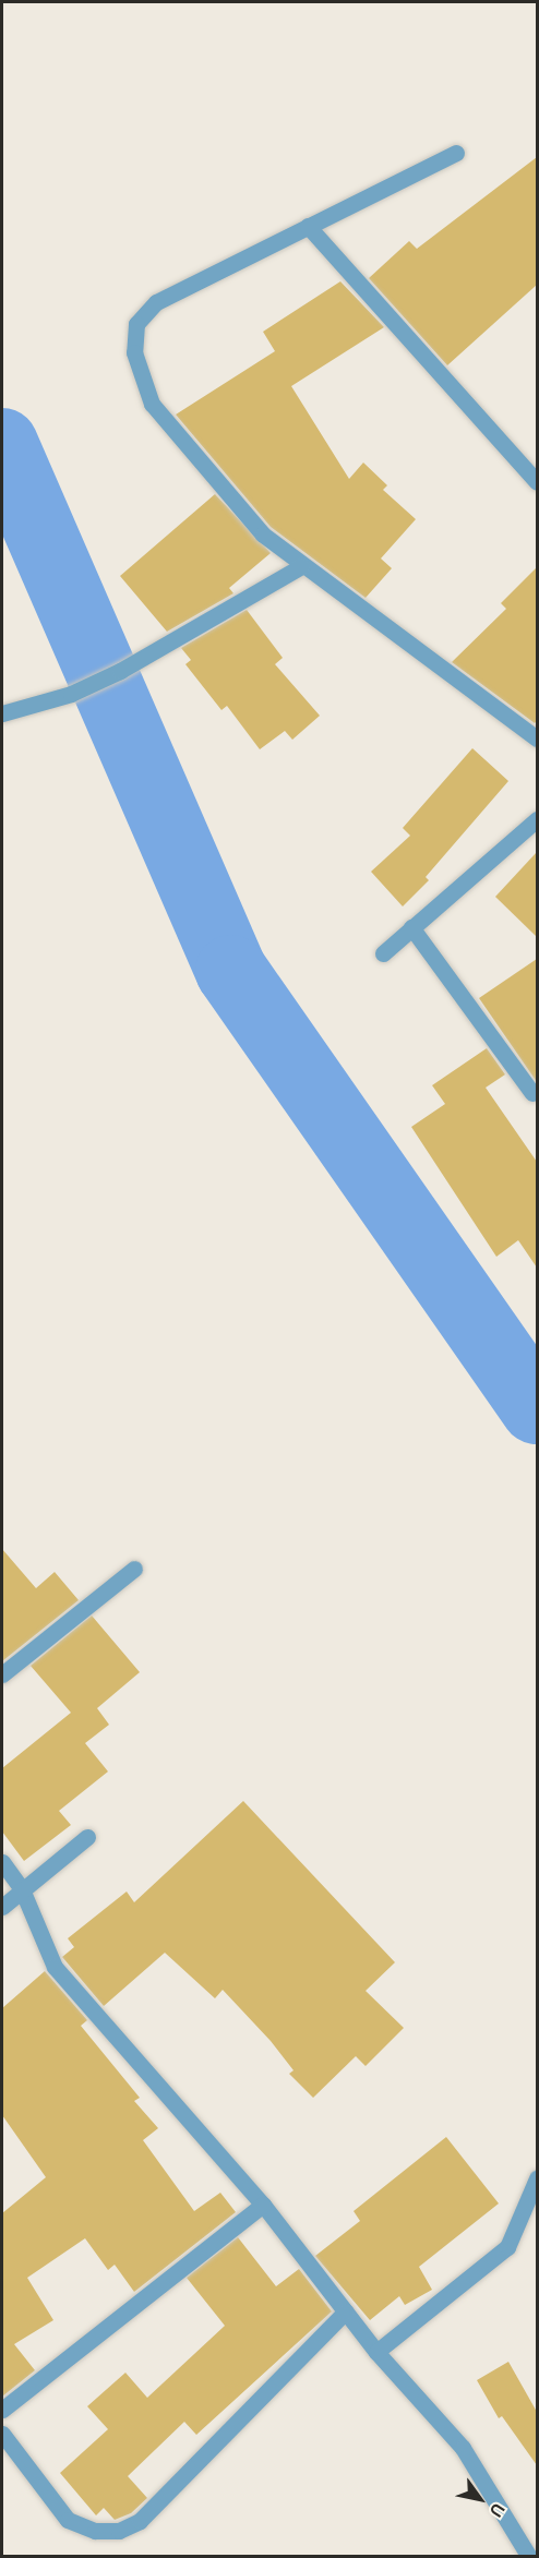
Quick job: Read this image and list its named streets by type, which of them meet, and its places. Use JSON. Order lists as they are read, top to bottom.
{
  "north": "bottom right"
}
